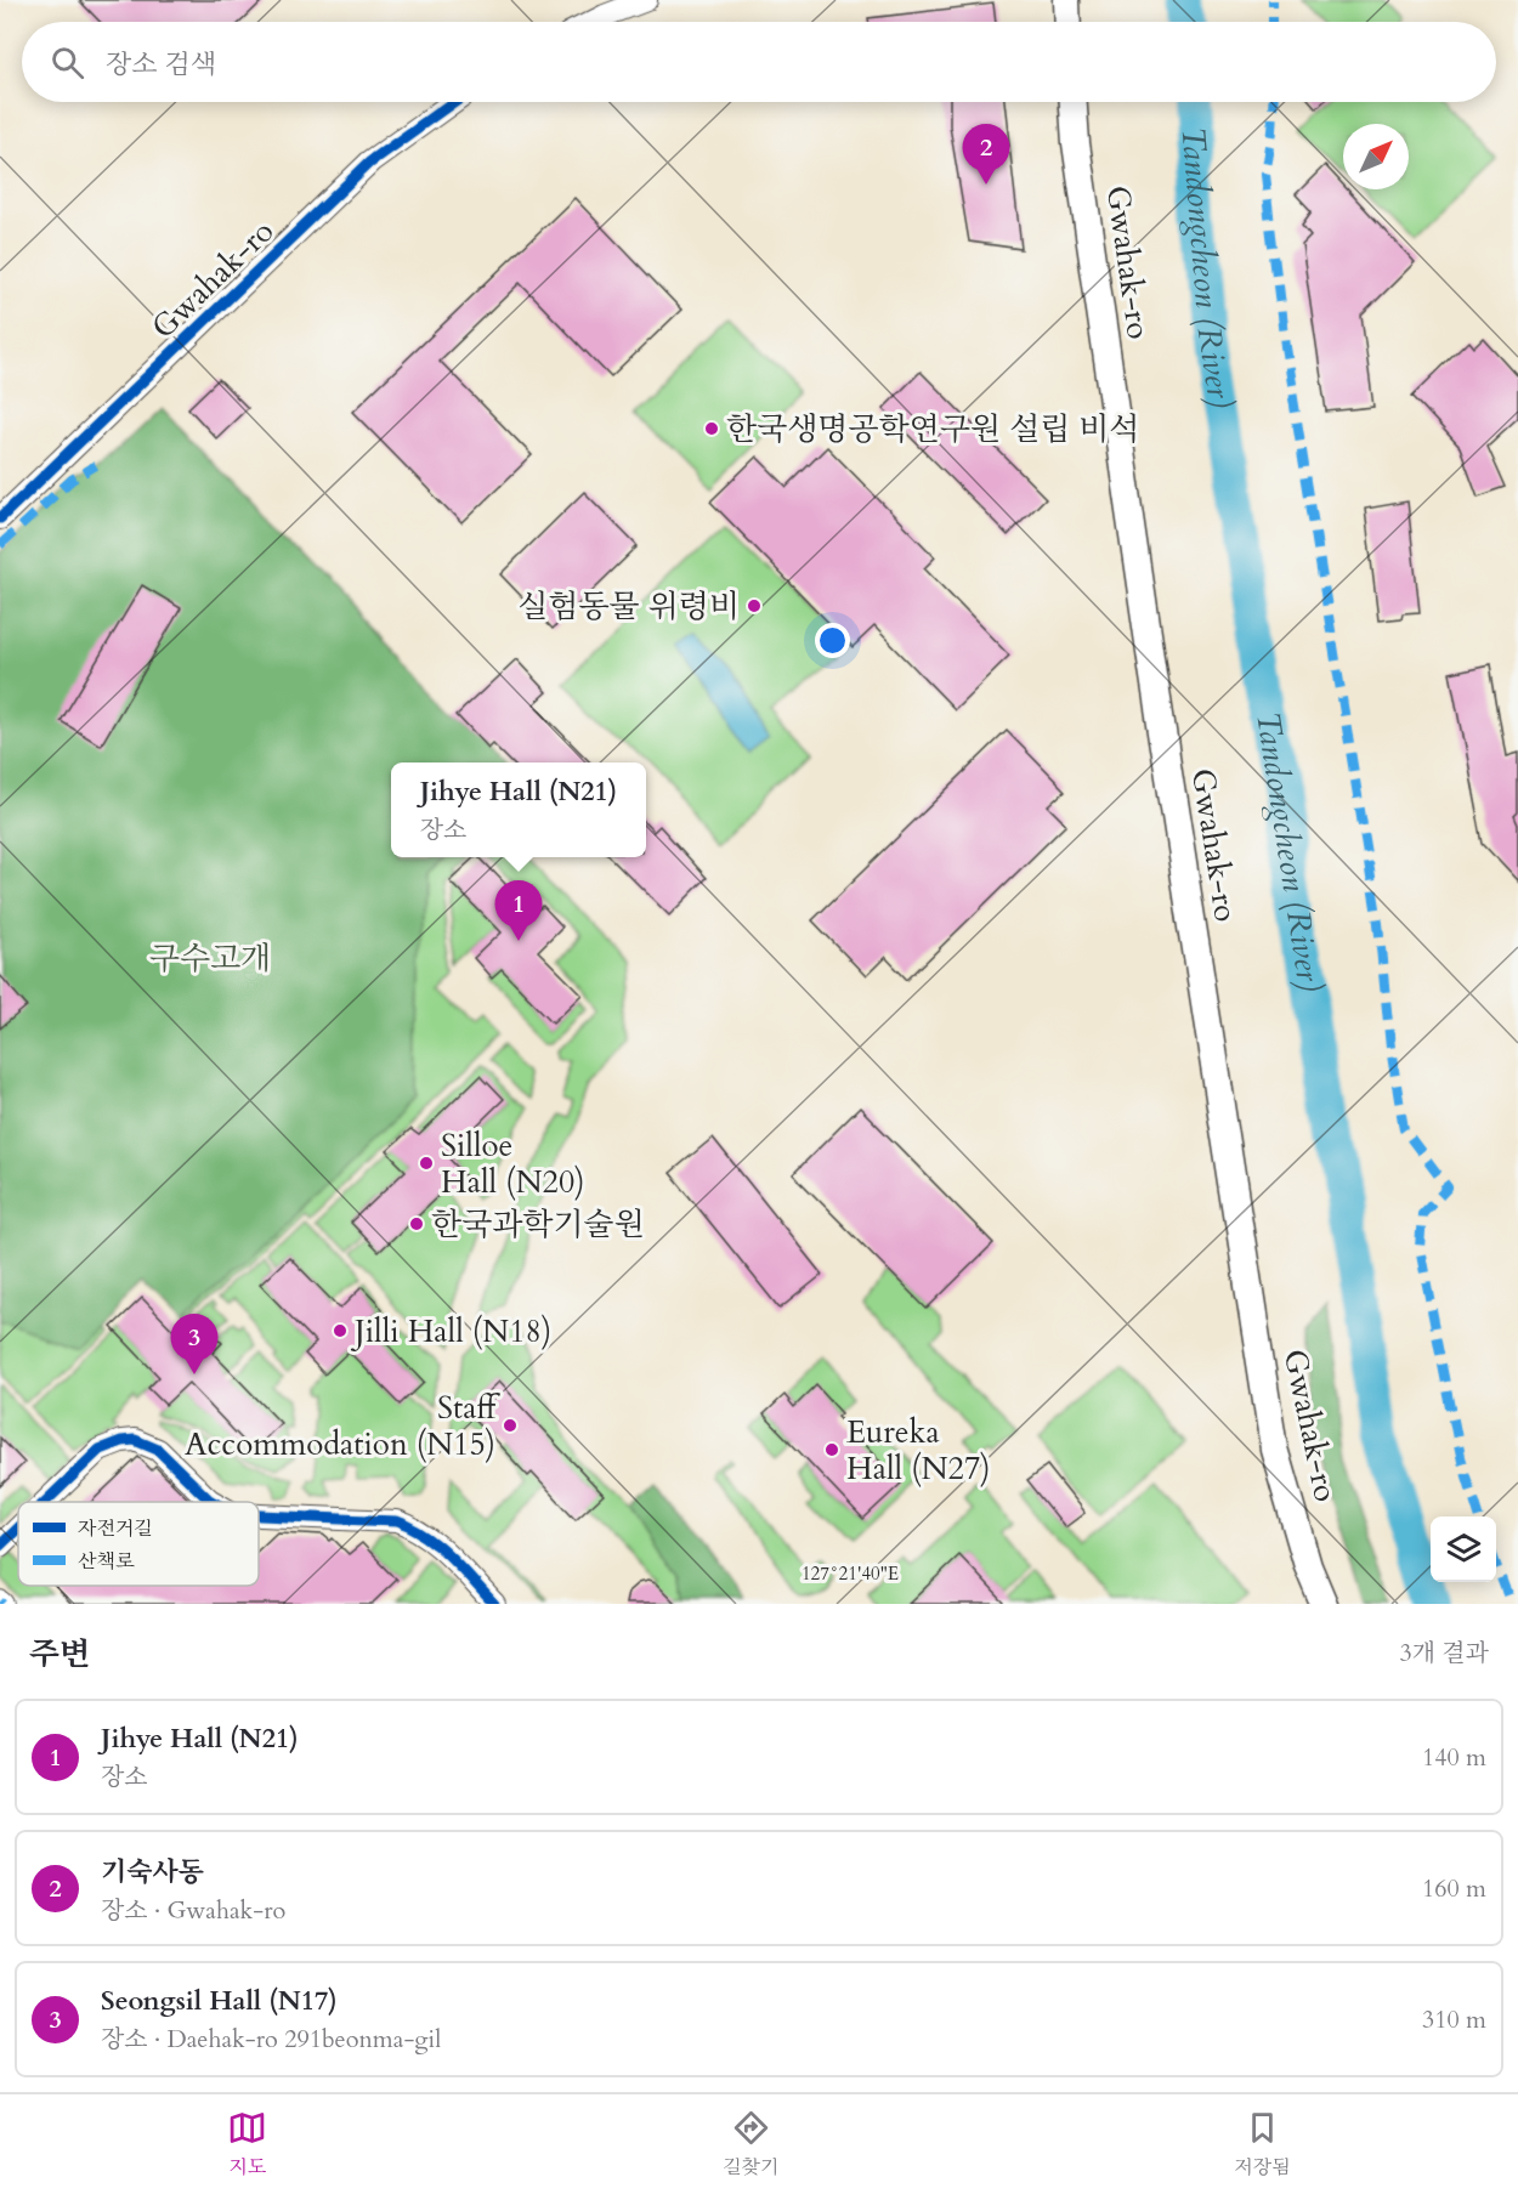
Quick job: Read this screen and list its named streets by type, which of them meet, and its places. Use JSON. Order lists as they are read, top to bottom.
{
  "streets": {
    "main road": ["Gwahak-ro"]
  },
  "water": ["Tandongcheon (River)"],
  "parks": ["구수고개"],
  "places": [
    "한국생명공학연구원 설립 비석",
    "실험동물 위령비",
    "Silloe Hall (N20)",
    "한국과학기술원",
    "Jilli Hall (N18)",
    "Staff Accommodation (N15)",
    "Eureka Hall (N27)"
  ],
  "legend": ["자전거길", "산책로"],
  "north": "top right",
  "page": {
    "search": "장소 검색",
    "pins": ["2", "1", "3"],
    "popup": ["Jihye Hall (N21)", "장소"],
    "heading": ["주변", "3개 결과"],
    "list": [
      {
        "mark": "1",
        "name": "Jihye Hall (N21)",
        "note": "장소",
        "value": "140 m"
      },
      {
        "mark": "2",
        "name": "기숙사동",
        "note": "장소 · Gwahak-ro",
        "value": "160 m"
      },
      {
        "mark": "3",
        "name": "Seongsil Hall (N17)",
        "note": "장소 · Daehak-ro 291beonma-gil",
        "value": "310 m"
      }
    ],
    "nav": ["지도", "길찾기", "저장됨"]
  },
  "coordinates": ["127°21'40\"E"]
}
